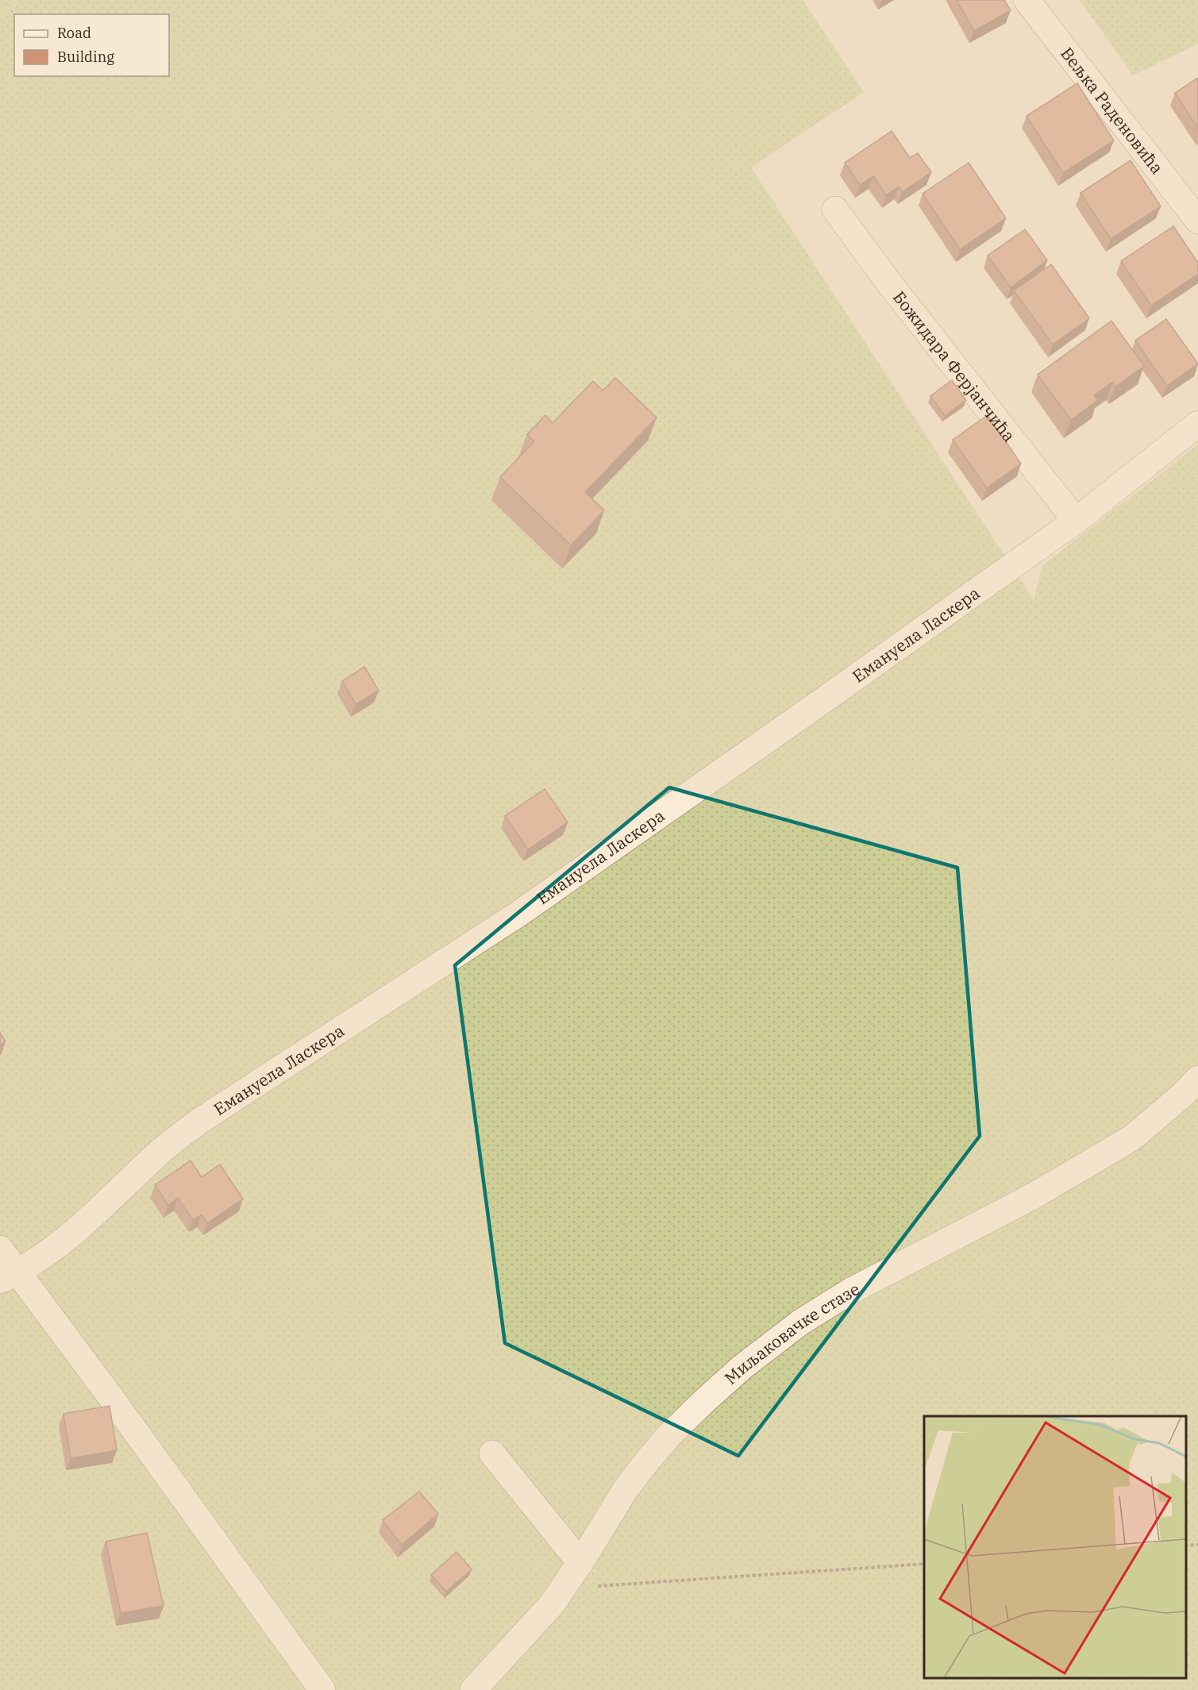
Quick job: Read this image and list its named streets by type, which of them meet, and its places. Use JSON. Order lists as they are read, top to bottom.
{
  "streets": {
    "street": [
      "Вељка Раденовића",
      "Божидара Ферјанчића",
      "Емануела Ласкера",
      "Миљаковачке стазе"
    ]
  },
  "crossings": [
    ["Божидара Ферјанчића", "Емануела Ласкера"]
  ],
  "legend": ["Road", "Building"]
}
